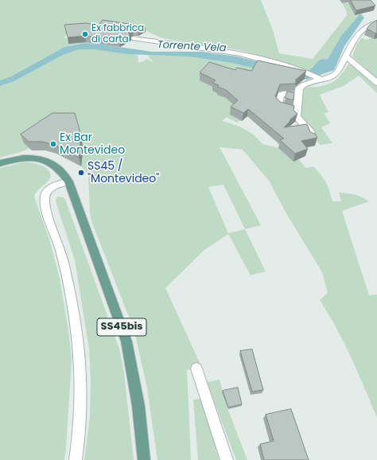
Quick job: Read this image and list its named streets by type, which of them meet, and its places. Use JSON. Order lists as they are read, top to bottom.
{
  "streets": {
    "main road": ["SS45bis"]
  },
  "water": ["Torrente Vela"],
  "places": ["Ex fabbrica di carta", "Ex Bar Montevideo", "SS45 / \"Montevideo\""]
}
